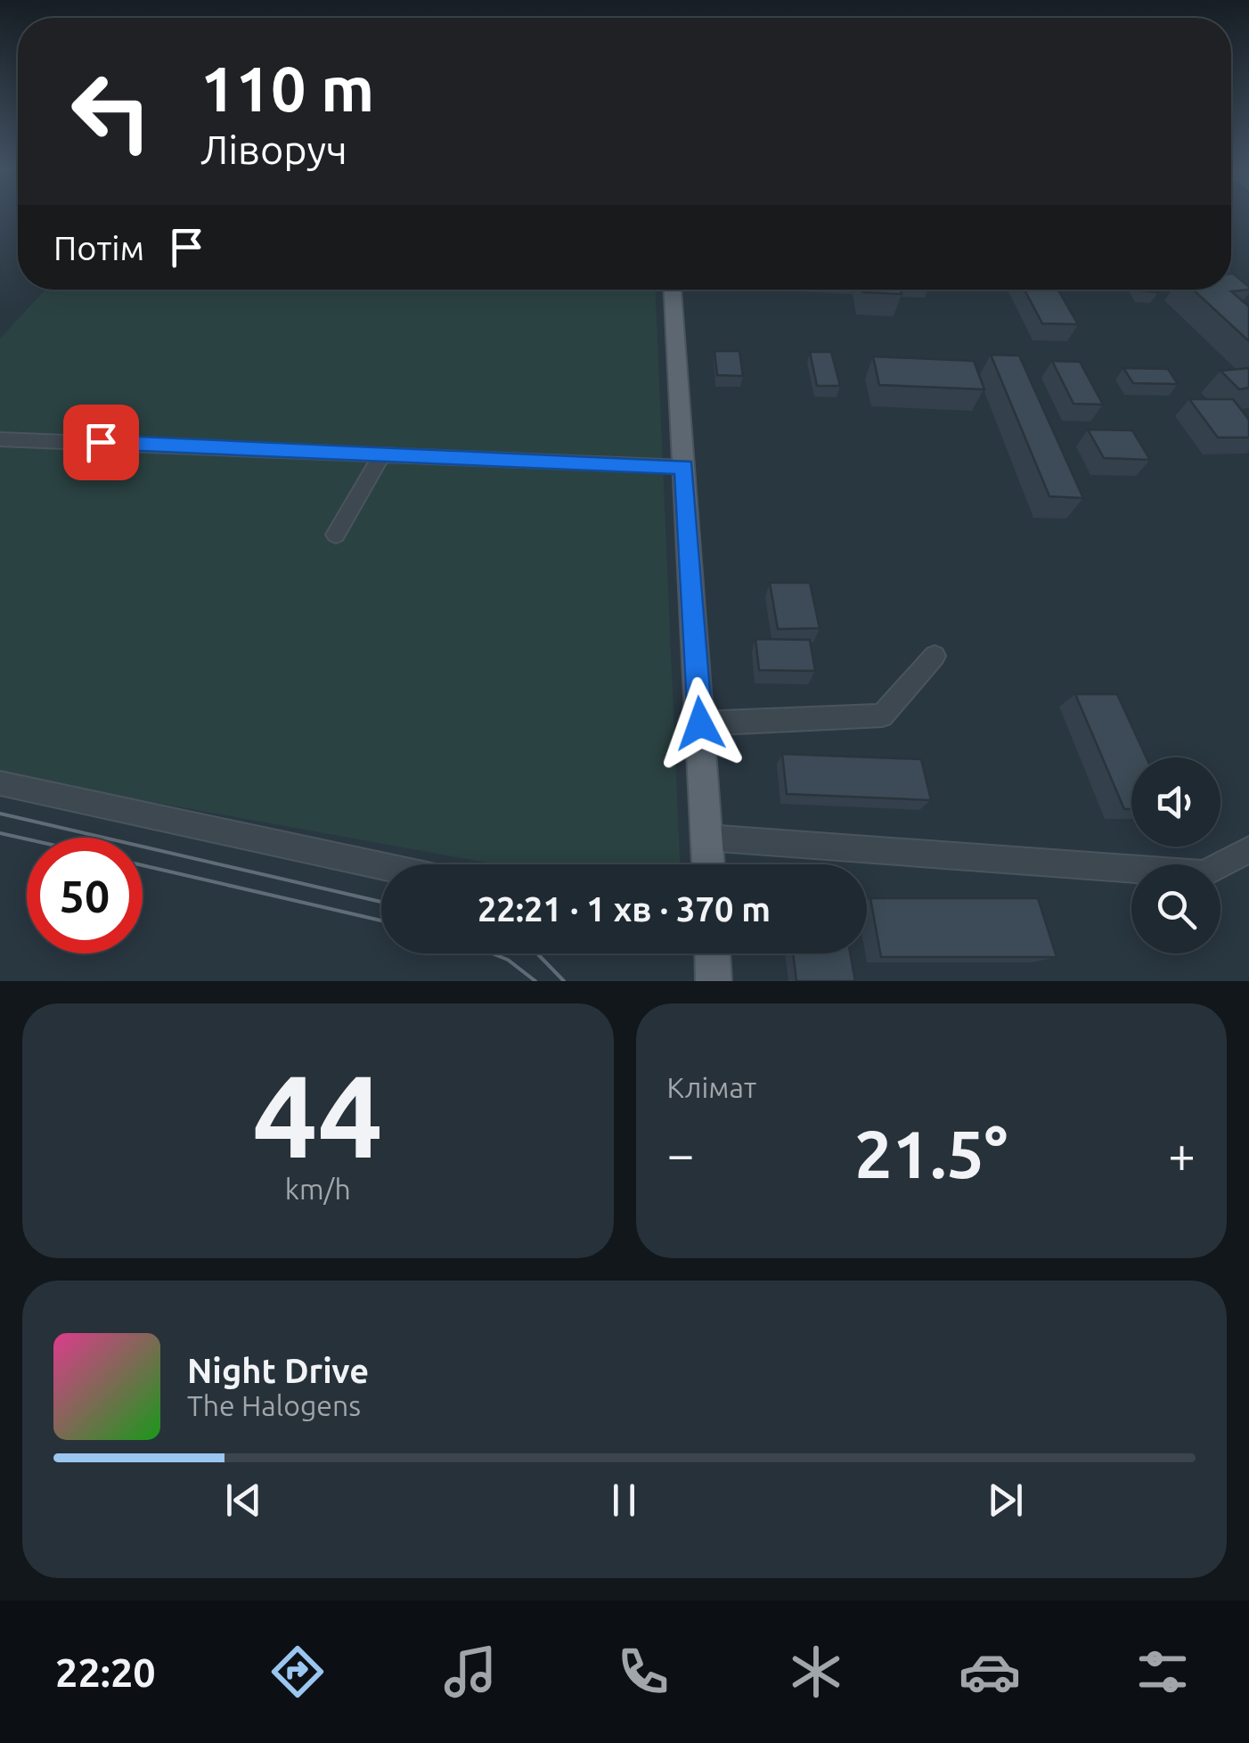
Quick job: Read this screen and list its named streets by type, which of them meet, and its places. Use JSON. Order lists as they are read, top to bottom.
{
  "page": {
    "turn": ["110 m", "Ліворуч"],
    "then": "Потім",
    "limit": "50",
    "trip": "22:21 · 1 хв · 370 m",
    "tile": [
      ["44", "km/h"],
      "Клімат"
    ],
    "heat": ["−", "21.5°", "+"],
    "song": ["Night Drive", "The Halogens"],
    "tabs": "22:20"
  }
}
